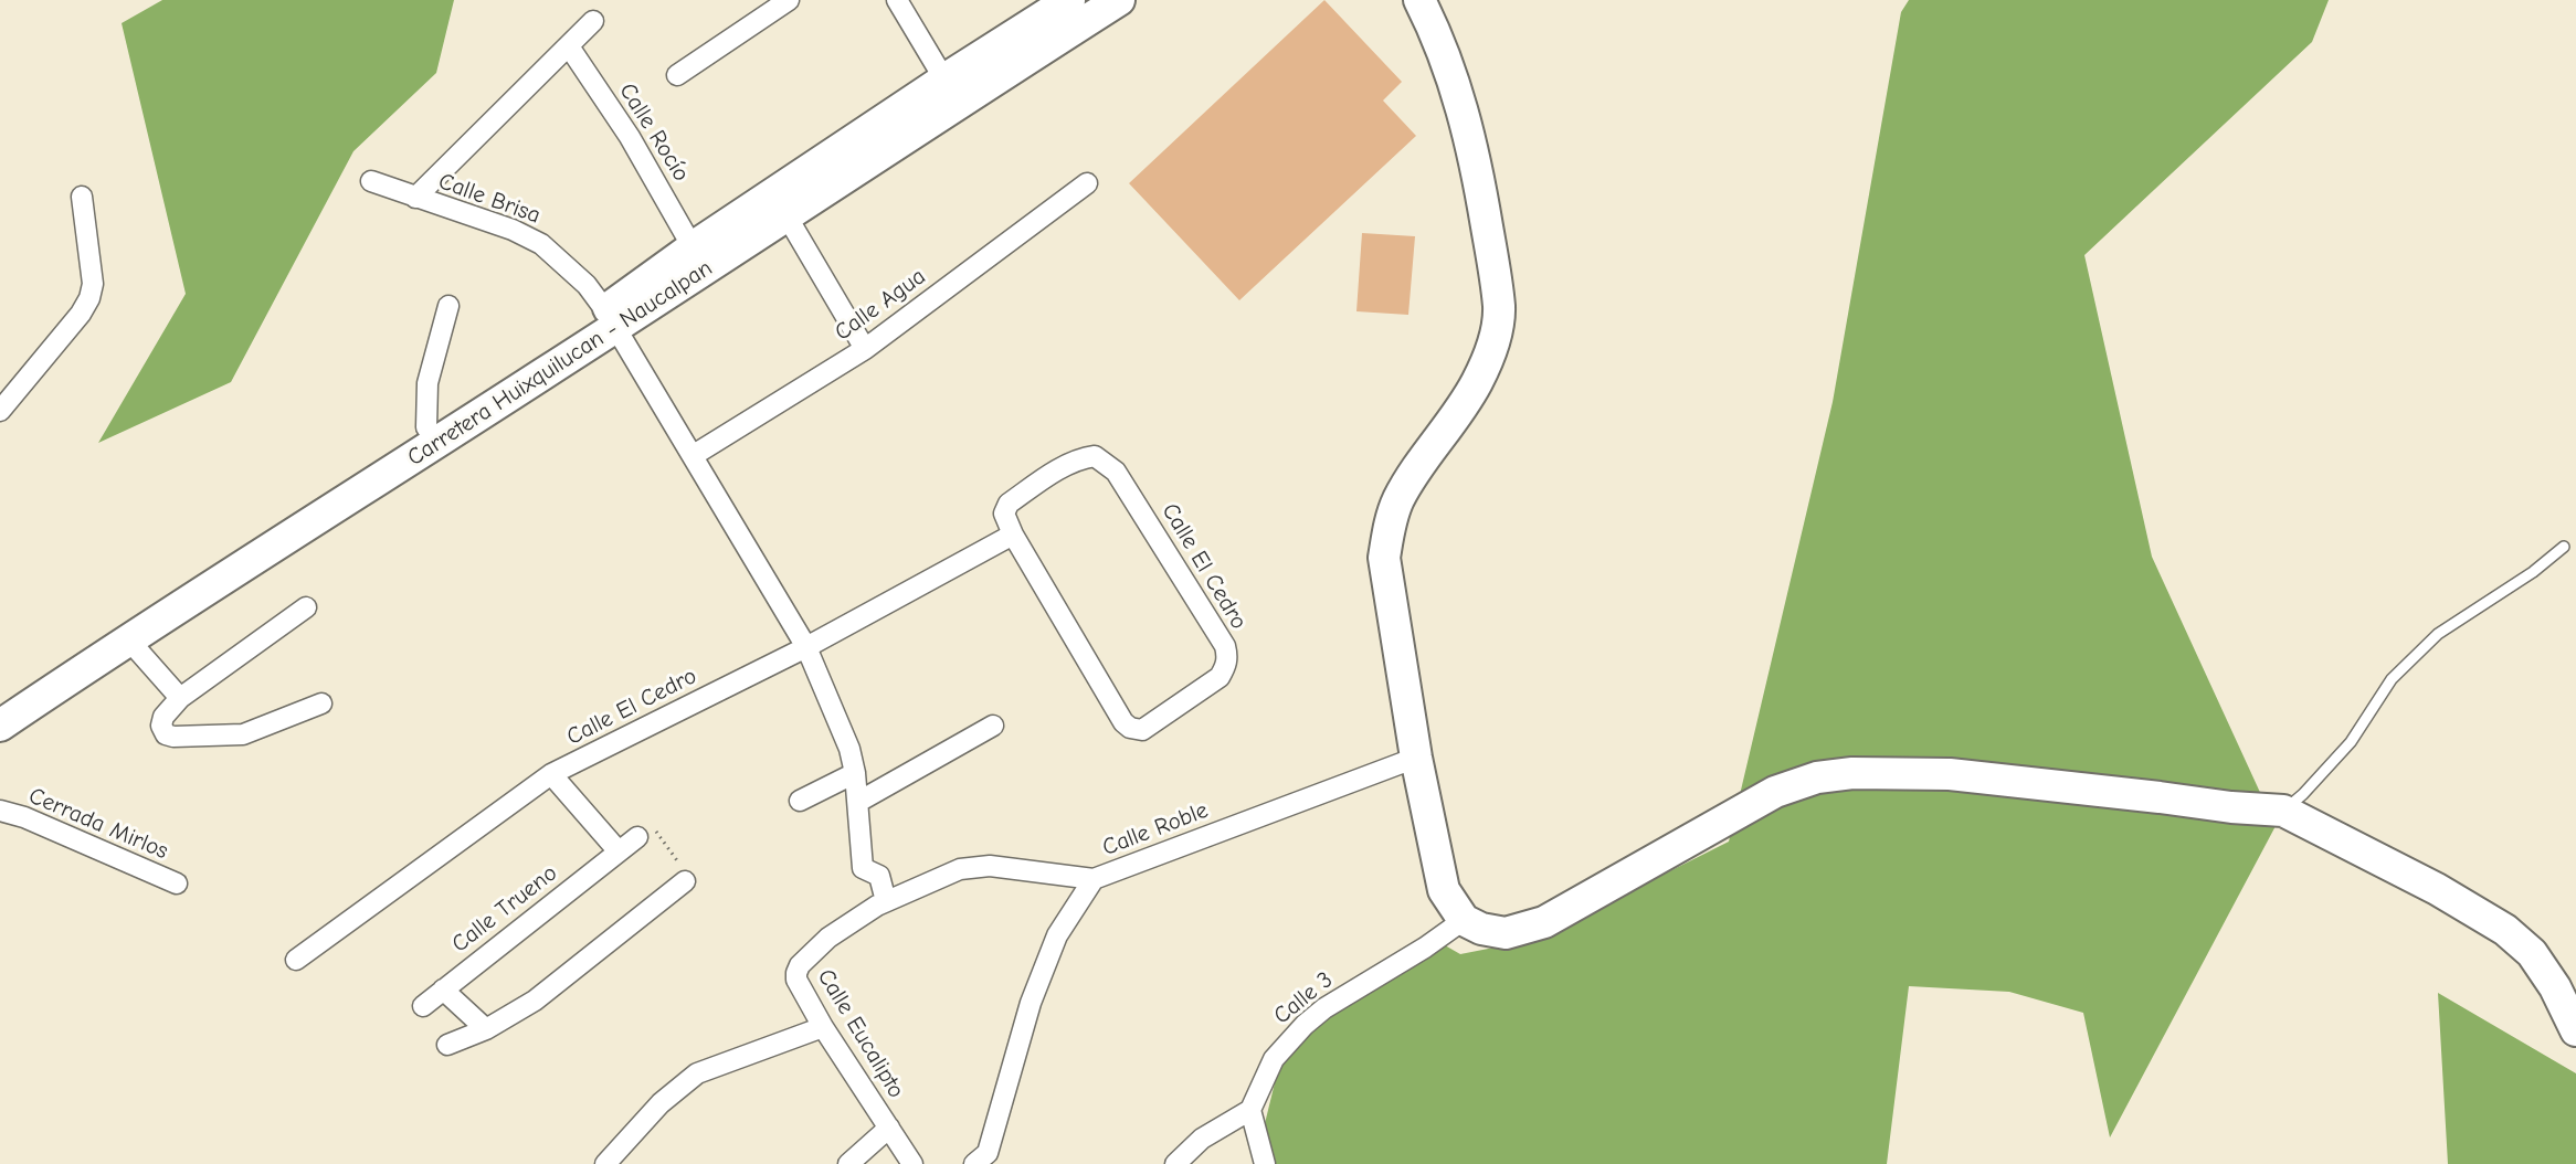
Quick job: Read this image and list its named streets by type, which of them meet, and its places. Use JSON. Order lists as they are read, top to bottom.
{
  "streets": {
    "main road": ["Carretera Huixquilucan - Naucalpan"],
    "street": [
      "Calle Rocío",
      "Calle Brisa",
      "Calle Agua",
      "Calle El Cedro",
      "Cerrada Mirlos",
      "Calle Roble",
      "Calle Trueno",
      "Calle 3",
      "Calle Eucalipto"
    ]
  },
  "crossings": [
    ["Calle Rocío", "Carretera Huixquilucan - Naucalpan"],
    ["Calle Brisa", "Calle Agua"],
    ["Calle Brisa", "Carretera Huixquilucan - Naucalpan"],
    ["Calle Brisa", "Calle El Cedro"],
    ["Calle Brisa", "Calle Eucalipto"],
    ["Calle Roble", "Calle Eucalipto"]
  ]
}
